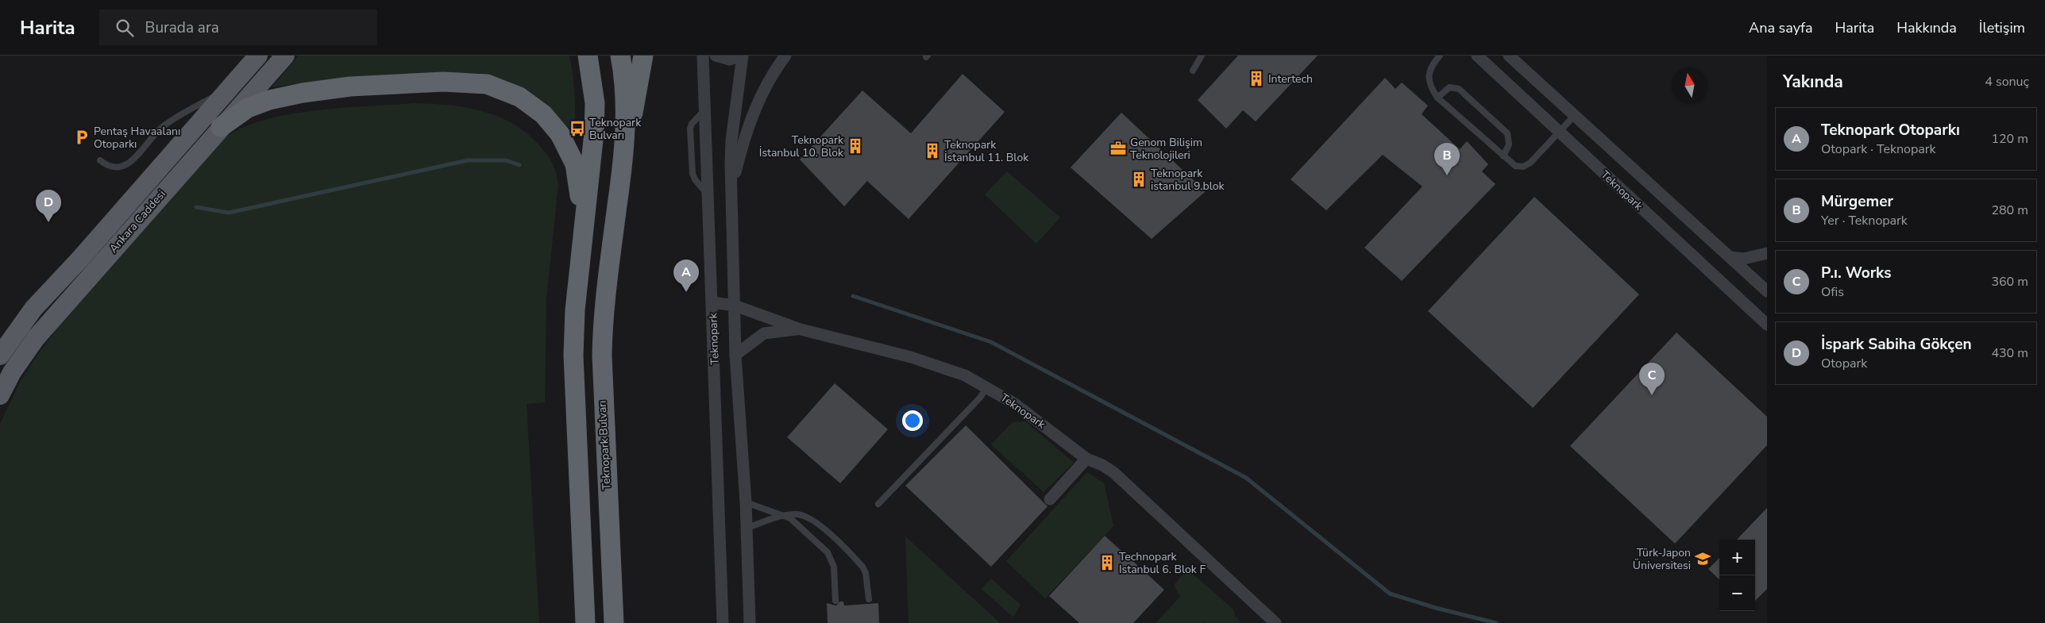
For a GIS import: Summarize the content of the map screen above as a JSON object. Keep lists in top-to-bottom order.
{
  "streets": {
    "highway": ["Teknopark Bulvarı"],
    "main road": ["Ankara Caddesi"],
    "street": ["Teknopark"]
  },
  "places": {
    "building": [
      "Intertech",
      "Teknopark İstanbul 10. Blok",
      "Teknopark İstanbul 11. Blok",
      "Teknopark istanbul 9.blok",
      "Technopark Istanbul 6. Blok F"
    ],
    "bus stop": ["Teknopark Bulvarı"],
    "parking": ["Pentaş Havaalanı Otoparkı"],
    "office": ["Genom Bilişim Teknolojileri"],
    "school or university": ["Türk-Japon Üniversitesi"]
  },
  "north": "top",
  "page": {
    "header": "Harita",
    "search": "Burada ara",
    "nav": [
      "Ana sayfa",
      "Harita",
      "Hakkında",
      "İletişim"
    ],
    "heading": ["Yakında", "4 sonuç"],
    "list": [
      {
        "mark": "A",
        "name": "Teknopark Otoparkı",
        "note": "Otopark · Teknopark",
        "value": "120 m"
      },
      {
        "mark": "B",
        "name": "Mürgemer",
        "note": "Yer · Teknopark",
        "value": "280 m"
      },
      {
        "mark": "C",
        "name": "P.ı. Works",
        "note": "Ofis",
        "value": "360 m"
      },
      {
        "mark": "D",
        "name": "İspark Sabiha Gökçen",
        "note": "Otopark",
        "value": "430 m"
      }
    ],
    "pins": [
      "B",
      "D",
      "A",
      "C"
    ],
    "map_buttons": ["+", "−"]
  }
}
